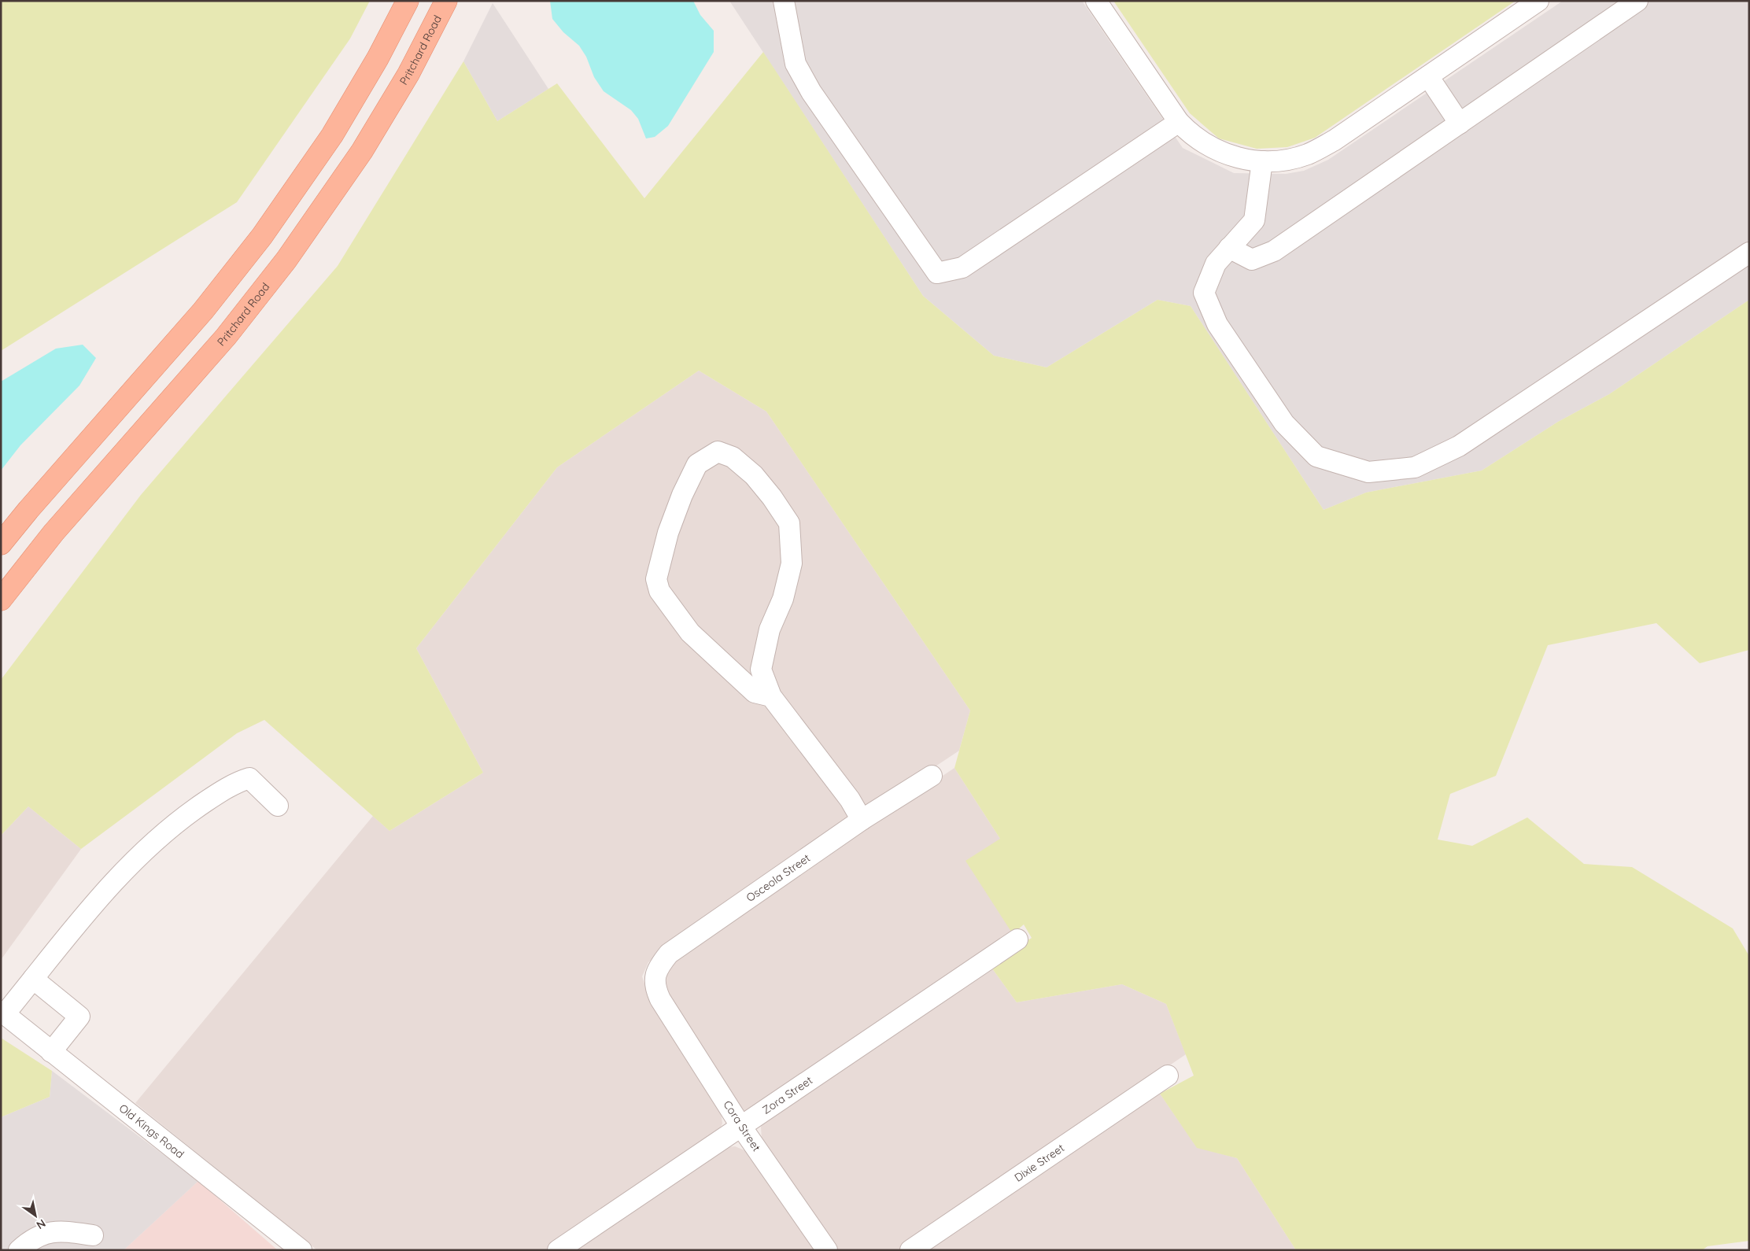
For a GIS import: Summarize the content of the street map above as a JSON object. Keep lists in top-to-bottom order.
{
  "streets": {
    "main road": ["Pritchard Road"],
    "street": [
      "Osceola Street",
      "Zora Street",
      "Cora Street",
      "Old Kings Road",
      "Dixie Street"
    ]
  },
  "crossings": [
    ["Osceola Street", "Cora Street"],
    ["Zora Street", "Cora Street"]
  ],
  "north": "bottom right"
}
